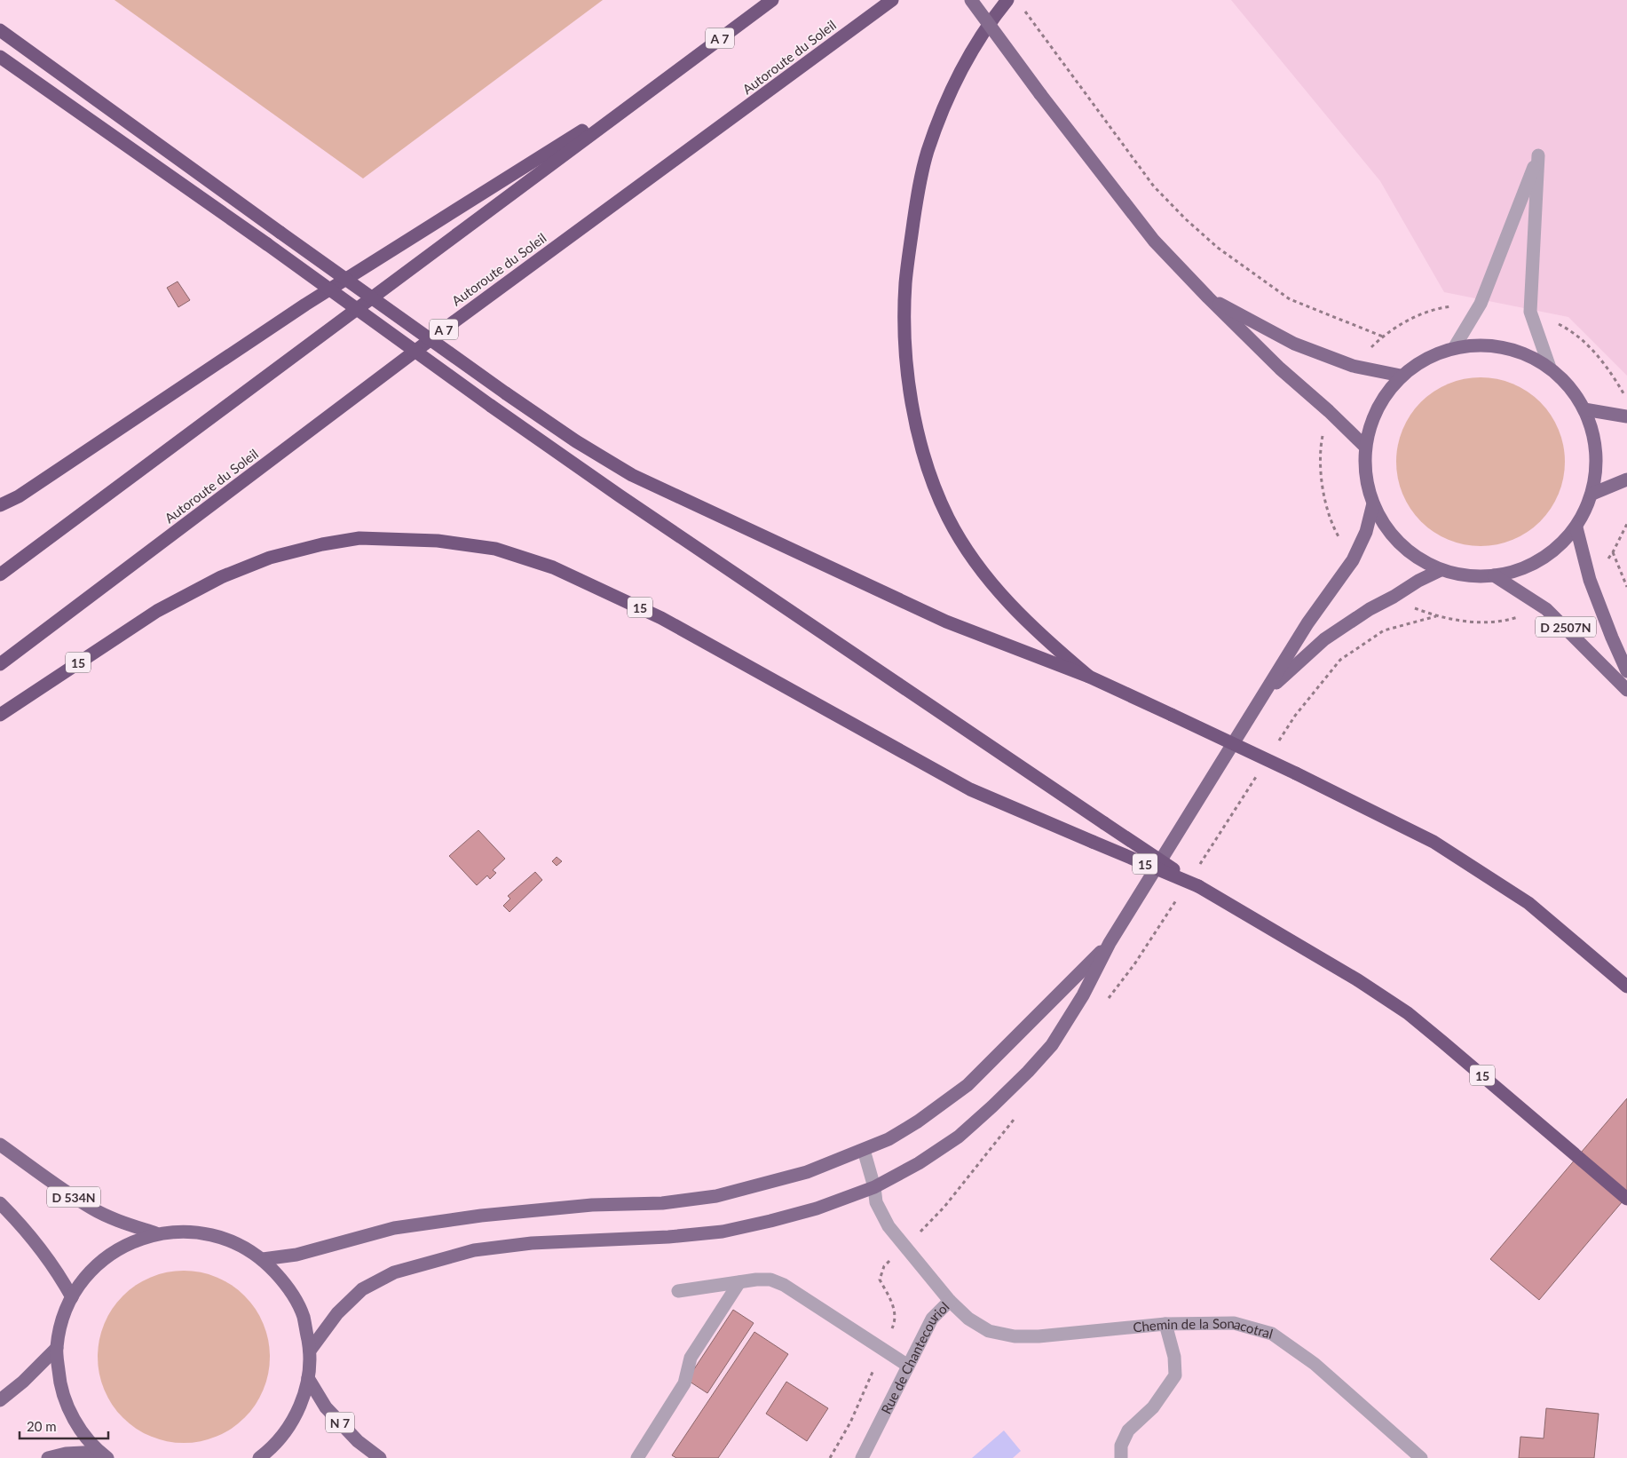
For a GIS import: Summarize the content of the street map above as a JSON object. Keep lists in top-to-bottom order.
{
  "streets": {
    "highway": ["A 7", "Autoroute du Soleil", "15"],
    "main road": ["D 2507N", "D 534N", "N 7"],
    "street": ["Chemin de la Sonacotral", "Rue de Chantecouriol"]
  },
  "crossings": [
    ["Chemin de la Sonacotral", "Rue de Chantecouriol"]
  ],
  "scale_bar": "20 m"
}
